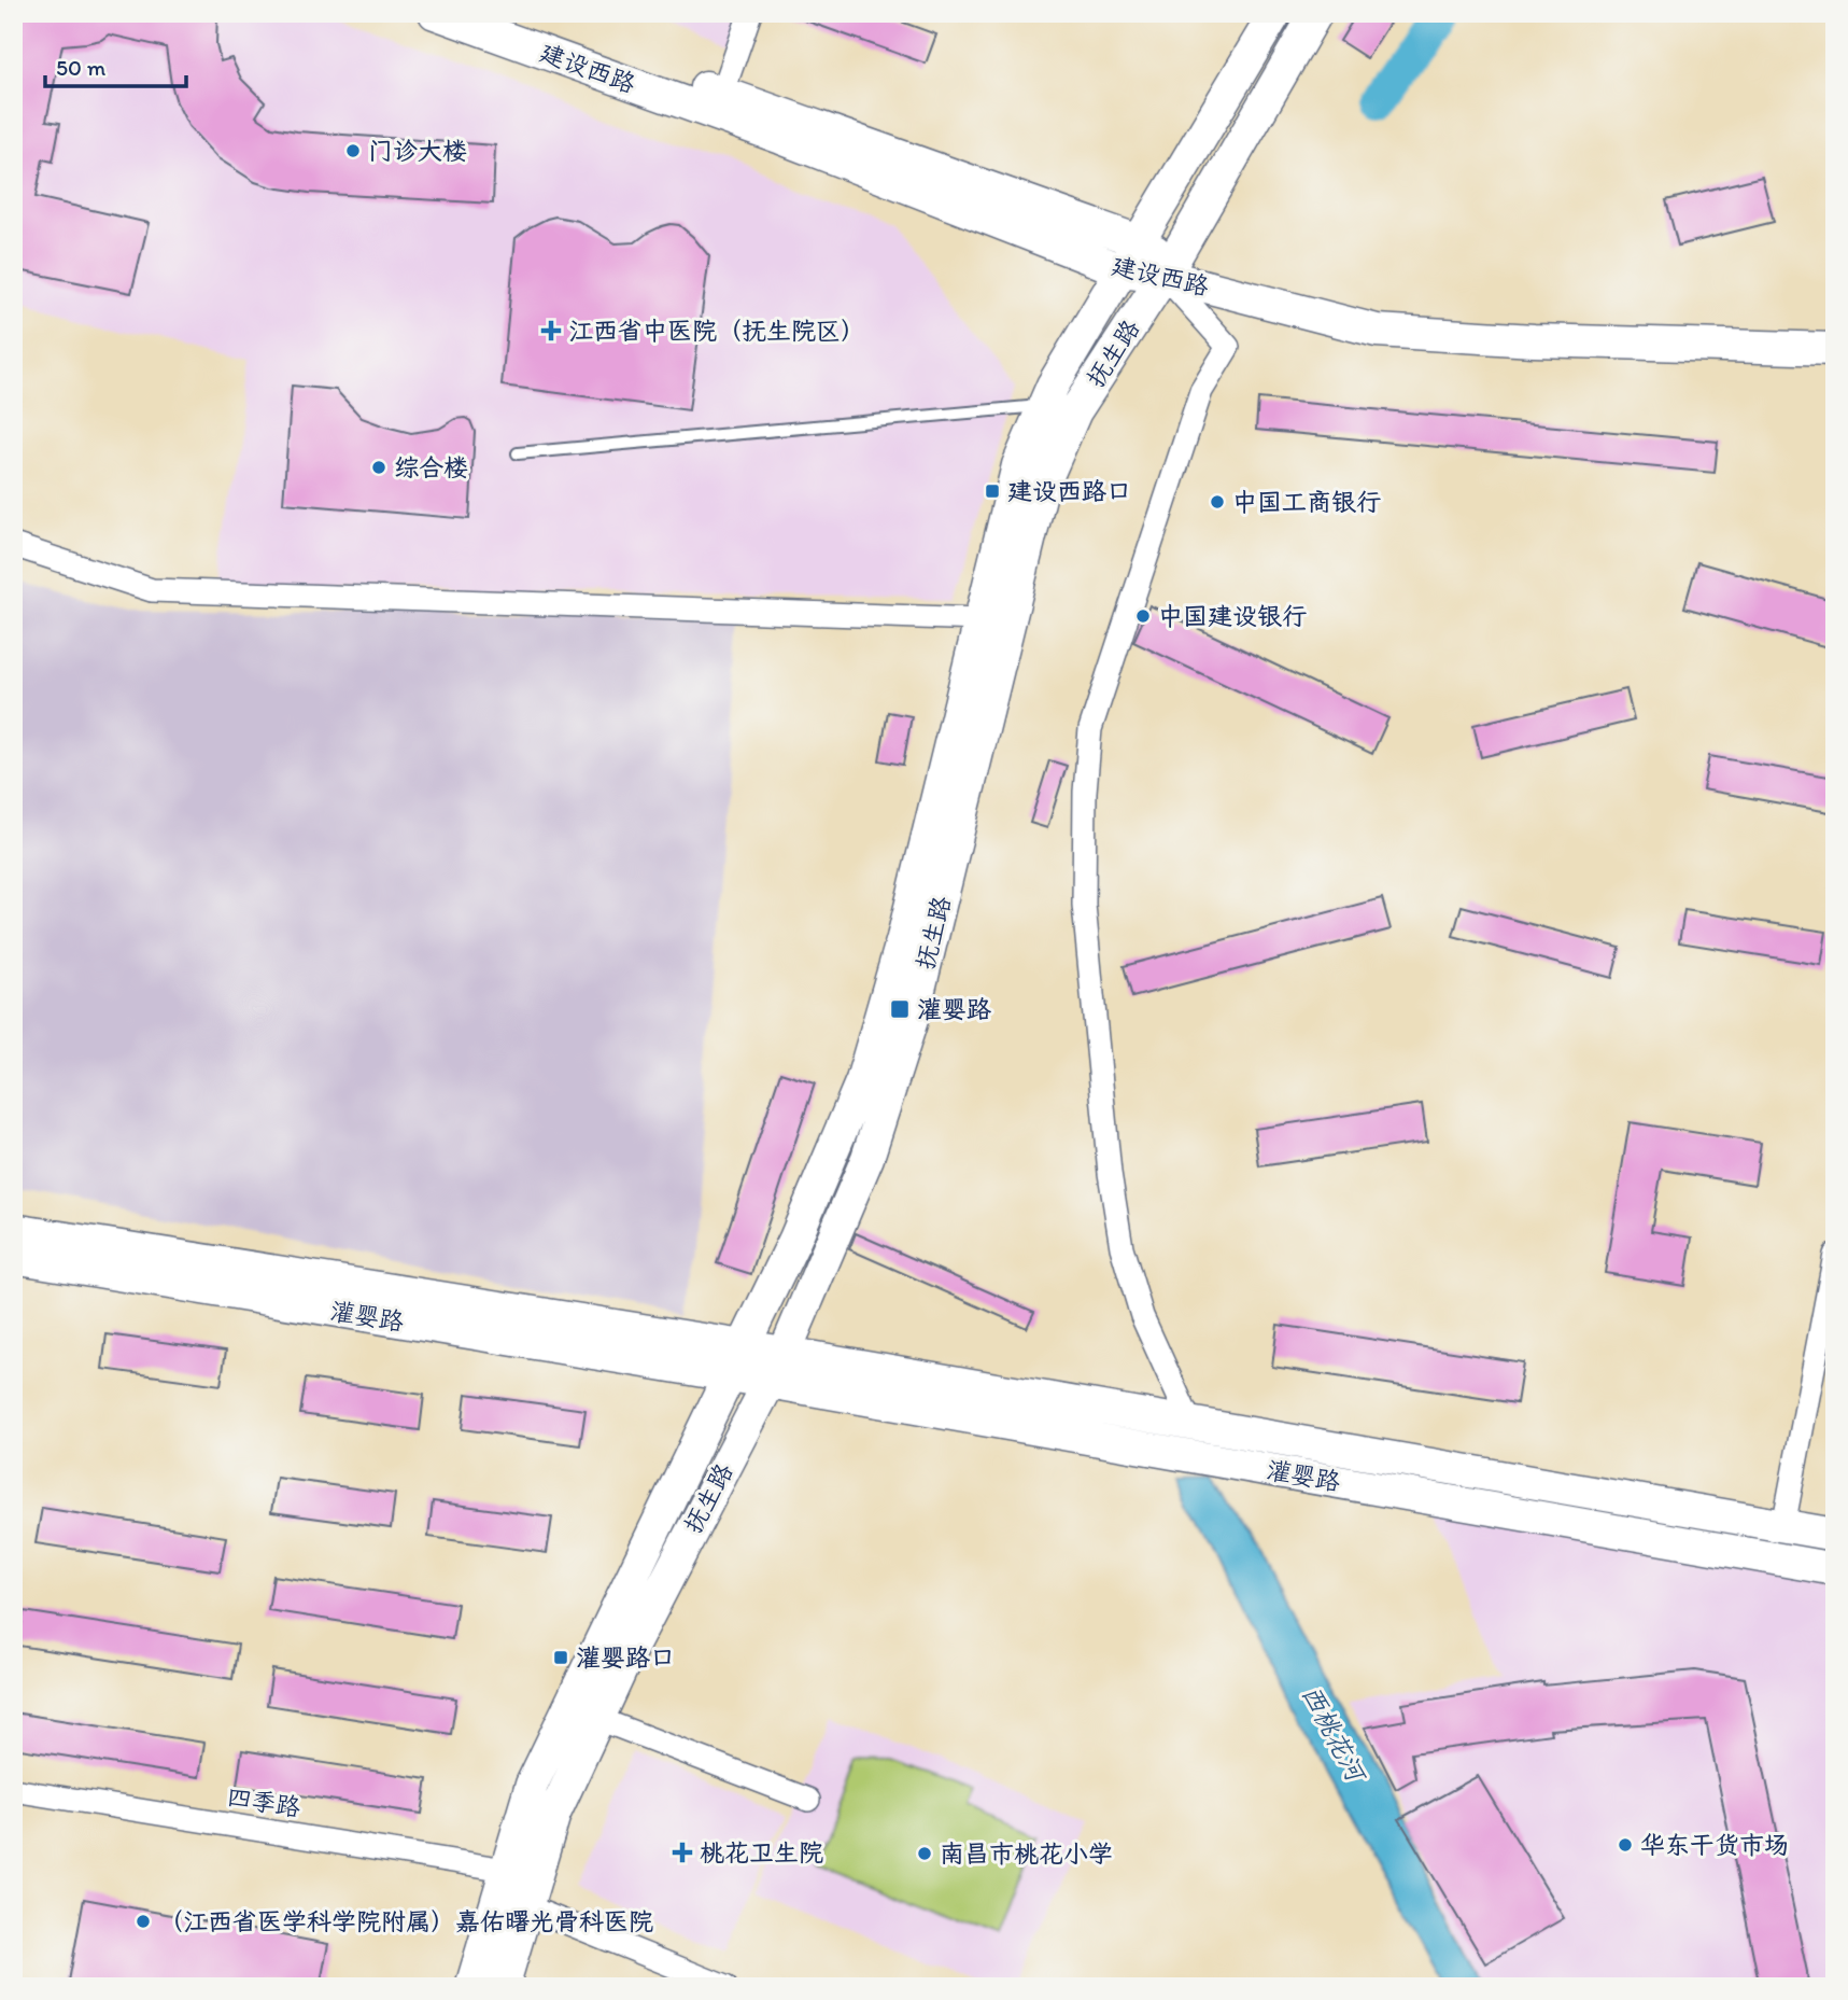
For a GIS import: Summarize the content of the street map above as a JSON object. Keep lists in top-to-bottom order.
{
  "streets": {
    "main road": ["建设西路", "抚生路", "灌婴路"],
    "street": ["四季路"]
  },
  "crossings": [
    ["建设西路", "抚生路"],
    ["抚生路", "灌婴路"],
    ["抚生路", "四季路"]
  ],
  "water": ["西桃花河"],
  "places": {
    "other": [
      "门诊大楼",
      "综合楼",
      "中国工商银行",
      "中国建设银行",
      "华东干货市场",
      "南昌市桃花小学",
      "（江西省医学科学院附属）嘉佑曙光骨科医院"
    ],
    "health": ["江西省中医院（抚生院区）", "桃花卫生院"],
    "transit": ["建设西路口", "灌婴路", "灌婴路口"]
  },
  "scale_bar": "50 m"
}
